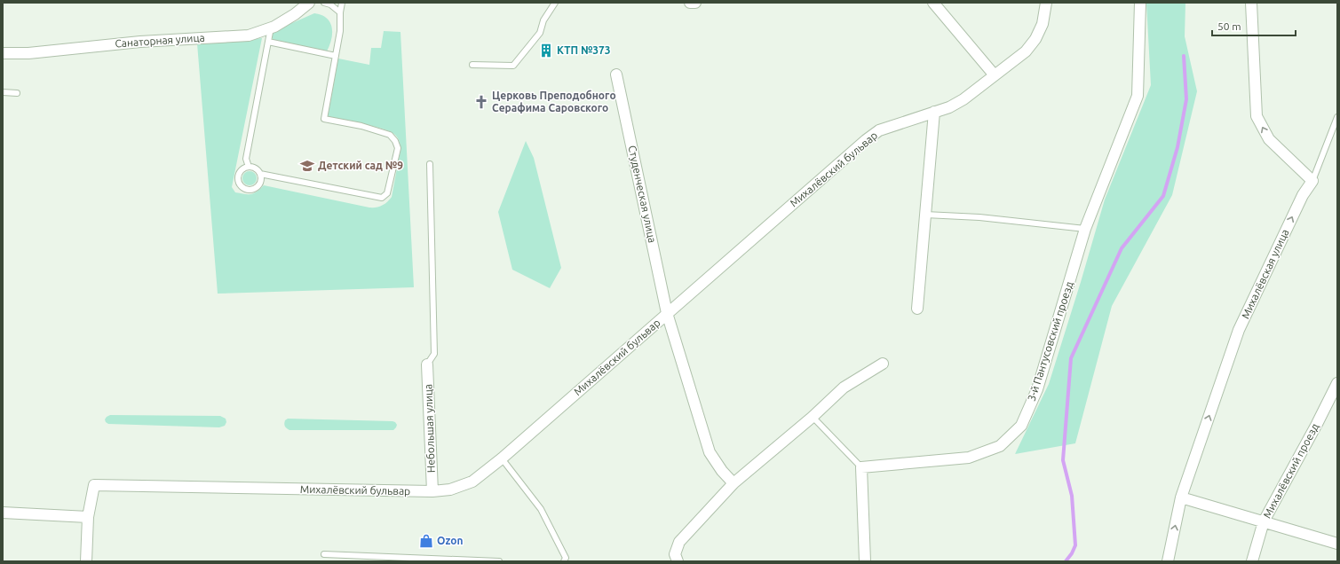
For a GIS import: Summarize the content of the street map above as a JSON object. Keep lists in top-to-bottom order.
{
  "streets": {
    "street": [
      "Санаторная улица",
      "Михалёвский бульвар",
      "Студенческая улица",
      "Михалёвская улица",
      "3-й Пантусовский проезд",
      "Небольшая улица",
      "Михалёвский проезд"
    ]
  },
  "crossings": [
    ["Михалёвский бульвар", "Студенческая улица"],
    ["Михалёвский бульвар", "Небольшая улица"]
  ],
  "one_way": ["Михалёвская улица"],
  "places": {
    "building": ["КТП №373"],
    "church": ["Церковь Преподобного Серафима Саровского"],
    "school or university": ["Детский сад №9"],
    "shop": ["Ozon"]
  },
  "scale_bar": "50 m"
}
